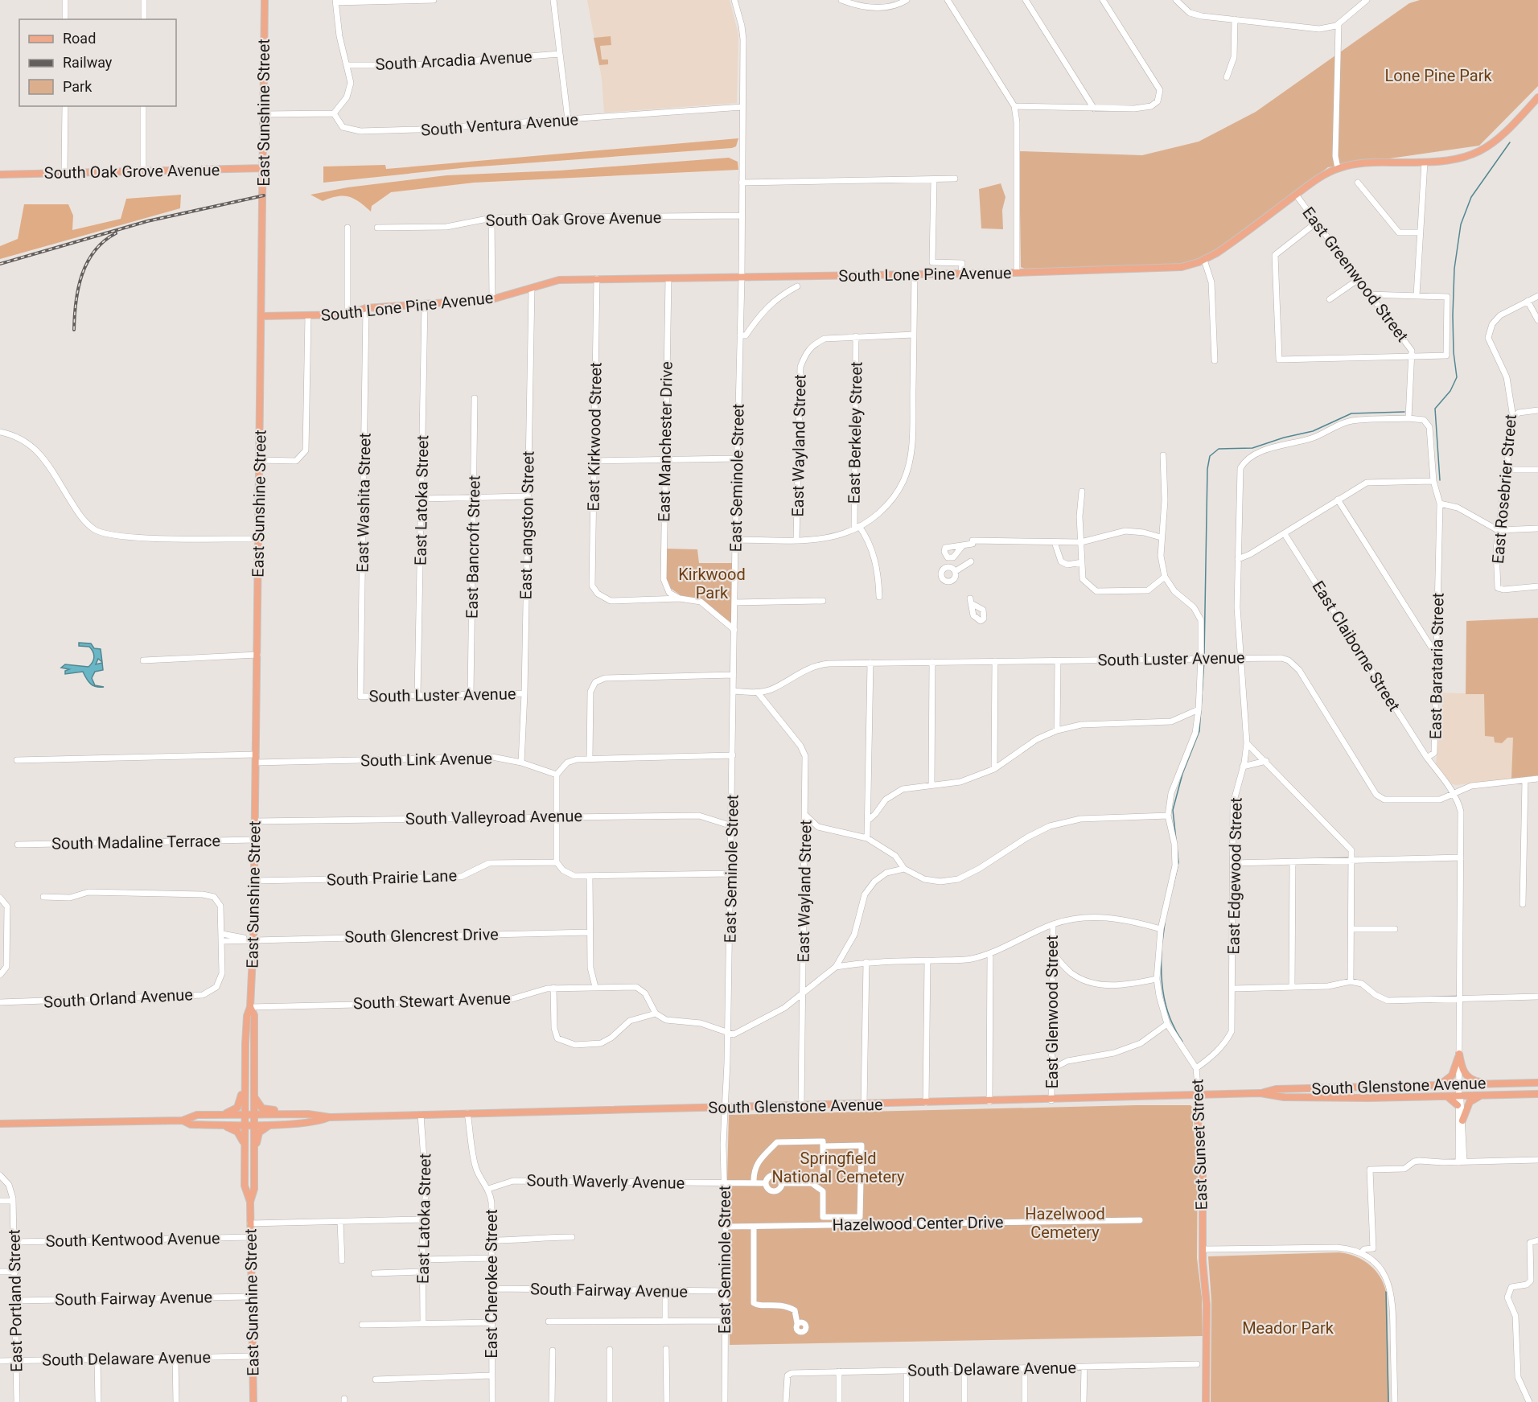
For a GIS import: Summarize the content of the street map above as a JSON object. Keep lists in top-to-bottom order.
{
  "streets": {
    "main road": [
      "East Sunshine Street",
      "South Oak Grove Avenue",
      "South Lone Pine Avenue",
      "South Glenstone Avenue",
      "East Sunset Street"
    ],
    "street": [
      "South Arcadia Avenue",
      "South Ventura Avenue",
      "East Greenwood Street",
      "East Berkeley Street",
      "East Kirkwood Street",
      "East Manchester Drive",
      "East Wayland Street",
      "East Seminole Street",
      "East Rosebrier Street",
      "East Latoka Street",
      "East Washita Street",
      "East Langston Street",
      "East Bancroft Street",
      "East Claiborne Street",
      "South Luster Avenue",
      "East Barataria Street",
      "South Link Avenue",
      "South Valleyroad Avenue",
      "South Madaline Terrace",
      "East Edgewood Street",
      "South Prairie Lane",
      "South Glencrest Drive",
      "South Orland Avenue",
      "South Stewart Avenue",
      "East Glenwood Street",
      "South Waverly Avenue",
      "Hazelwood Center Drive",
      "South Kentwood Avenue",
      "East Cherokee Street",
      "South Fairway Avenue",
      "East Portland Street",
      "South Delaware Avenue"
    ]
  },
  "crossings": [
    ["East Sunshine Street", "South Oak Grove Avenue"],
    ["East Sunshine Street", "South Lone Pine Avenue"],
    ["East Sunshine Street", "South Link Avenue"],
    ["East Sunshine Street", "South Valleyroad Avenue"],
    ["East Sunshine Street", "South Madaline Terrace"],
    ["East Sunshine Street", "South Prairie Lane"],
    ["East Sunshine Street", "South Glencrest Drive"],
    ["East Sunshine Street", "South Stewart Avenue"],
    ["East Sunshine Street", "South Glenstone Avenue"],
    ["East Sunshine Street", "South Kentwood Avenue"],
    ["East Sunshine Street", "South Fairway Avenue"],
    ["East Sunshine Street", "South Delaware Avenue"],
    ["South Ventura Avenue", "East Seminole Street"],
    ["South Oak Grove Avenue", "East Seminole Street"],
    ["South Lone Pine Avenue", "East Greenwood Street"],
    ["South Lone Pine Avenue", "East Kirkwood Street"],
    ["South Lone Pine Avenue", "East Manchester Drive"],
    ["South Lone Pine Avenue", "East Seminole Street"],
    ["South Lone Pine Avenue", "East Latoka Street"],
    ["South Lone Pine Avenue", "East Washita Street"],
    ["South Lone Pine Avenue", "East Langston Street"],
    ["East Berkeley Street", "East Wayland Street"],
    ["East Kirkwood Street", "East Manchester Drive"],
    ["East Wayland Street", "South Luster Avenue"],
    ["East Wayland Street", "South Glenstone Avenue"],
    ["East Seminole Street", "South Luster Avenue"],
    ["East Seminole Street", "South Valleyroad Avenue"],
    ["East Seminole Street", "South Glenstone Avenue"],
    ["East Seminole Street", "South Waverly Avenue"],
    ["East Seminole Street", "Hazelwood Center Drive"],
    ["East Seminole Street", "South Fairway Avenue"],
    ["East Latoka Street", "South Luster Avenue"],
    ["East Latoka Street", "South Glenstone Avenue"],
    ["East Washita Street", "South Luster Avenue"],
    ["East Langston Street", "South Luster Avenue"],
    ["East Langston Street", "South Link Avenue"],
    ["East Bancroft Street", "South Luster Avenue"],
    ["East Claiborne Street", "East Barataria Street"],
    ["South Luster Avenue", "East Barataria Street"],
    ["South Luster Avenue", "East Edgewood Street"],
    ["South Luster Avenue", "East Sunset Street"],
    ["East Barataria Street", "East Edgewood Street"],
    ["East Barataria Street", "South Glenstone Avenue"],
    ["East Edgewood Street", "East Sunset Street"],
    ["East Glenwood Street", "South Glenstone Avenue"],
    ["South Glenstone Avenue", "East Sunset Street"],
    ["South Glenstone Avenue", "East Cherokee Street"],
    ["South Waverly Avenue", "East Cherokee Street"],
    ["South Kentwood Avenue", "East Portland Street"],
    ["East Cherokee Street", "South Fairway Avenue"],
    ["South Fairway Avenue", "East Portland Street"],
    ["East Portland Street", "South Delaware Avenue"]
  ],
  "parks": [
    "Lone Pine Park",
    "Kirkwood Park",
    "Springfield National Cemetery",
    "Hazelwood Cemetery",
    "Meador Park"
  ],
  "legend": ["Road", "Railway", "Park"]
}
